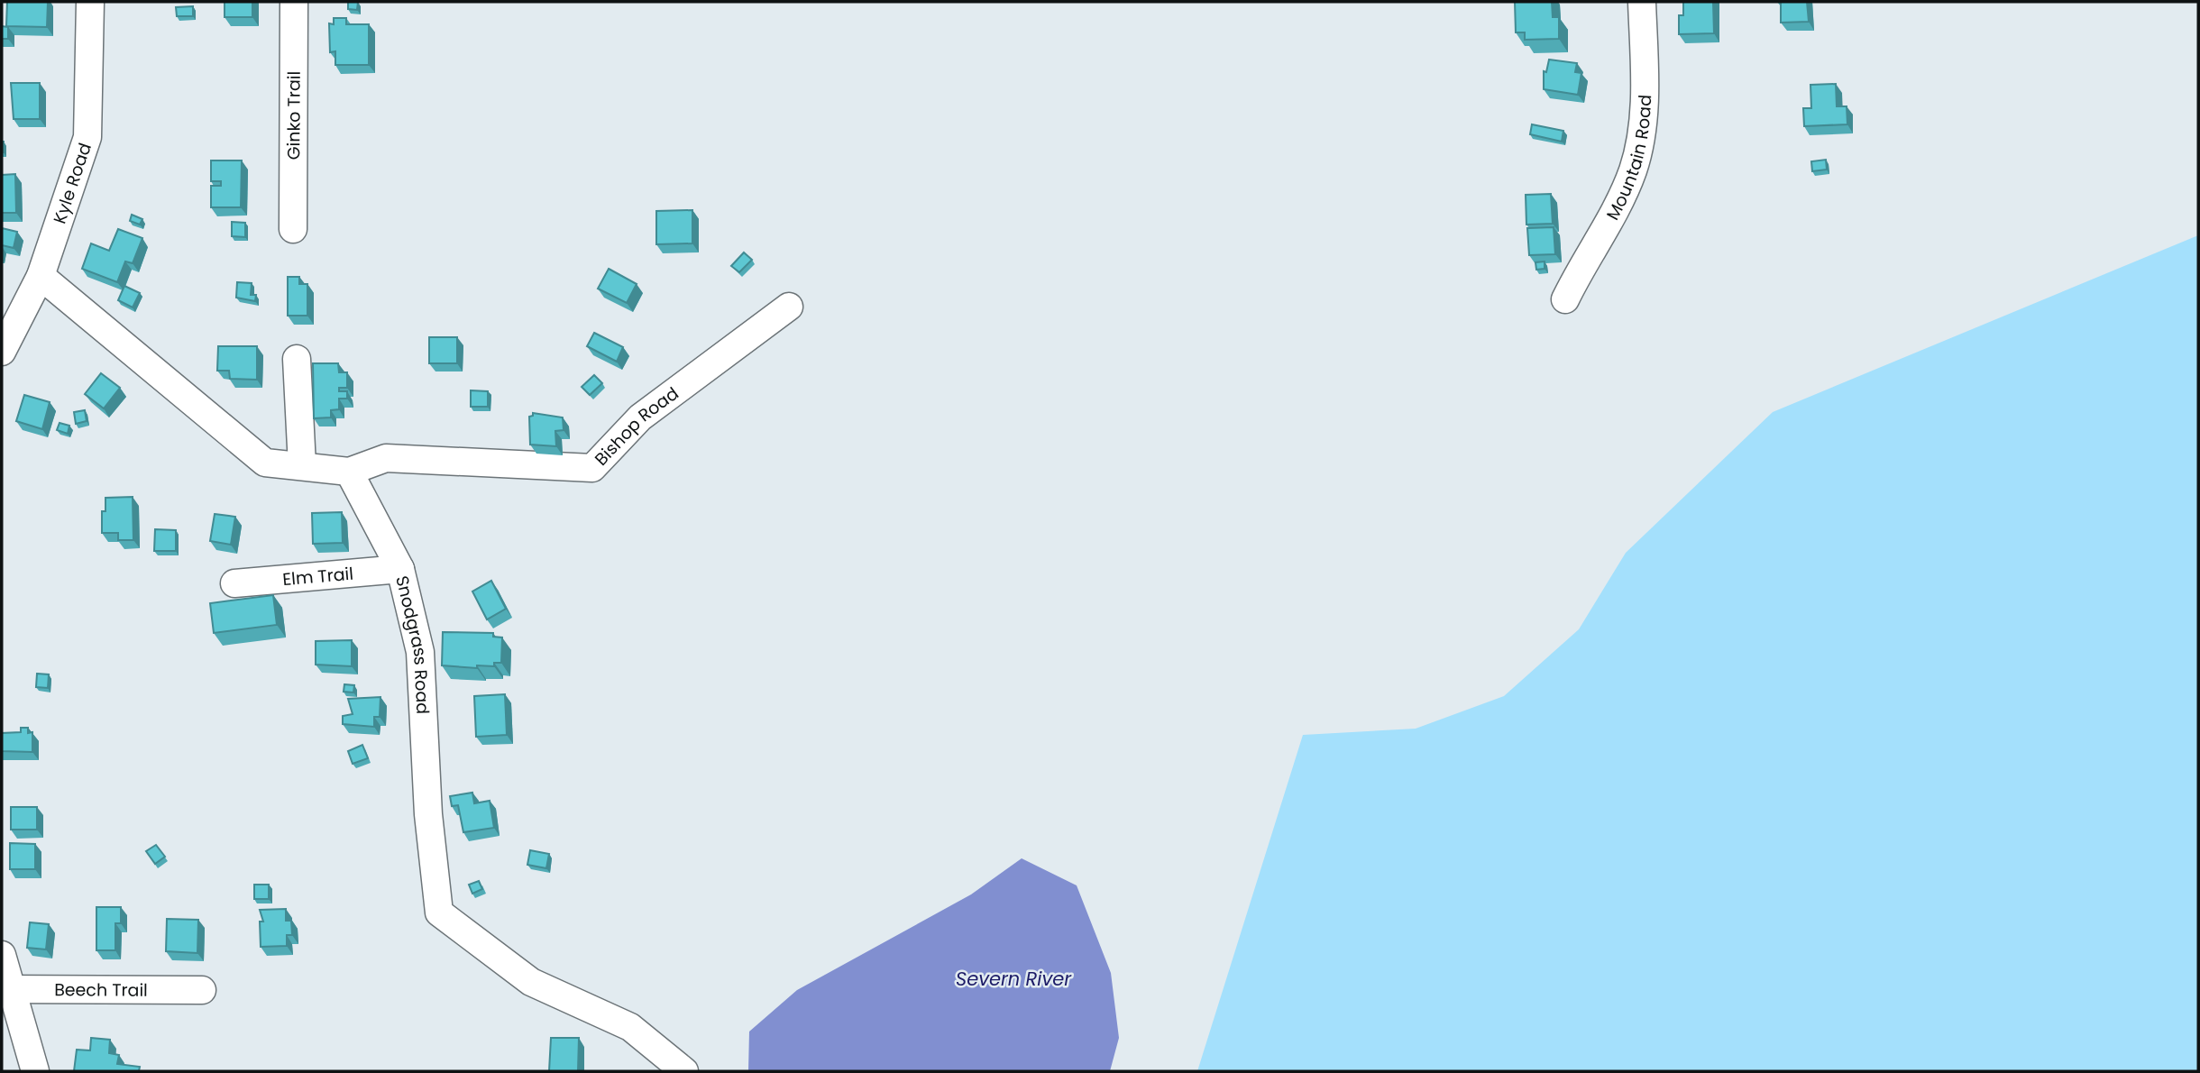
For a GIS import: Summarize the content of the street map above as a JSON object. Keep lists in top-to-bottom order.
{
  "streets": {
    "street": [
      "Ginko Trail",
      "Mountain Road",
      "Kyle Road",
      "Bishop Road",
      "Elm Trail",
      "Snodgrass Road",
      "Beech Trail"
    ]
  },
  "crossings": [
    ["Bishop Road", "Snodgrass Road"],
    ["Elm Trail", "Snodgrass Road"]
  ],
  "water": ["Severn River"]
}
